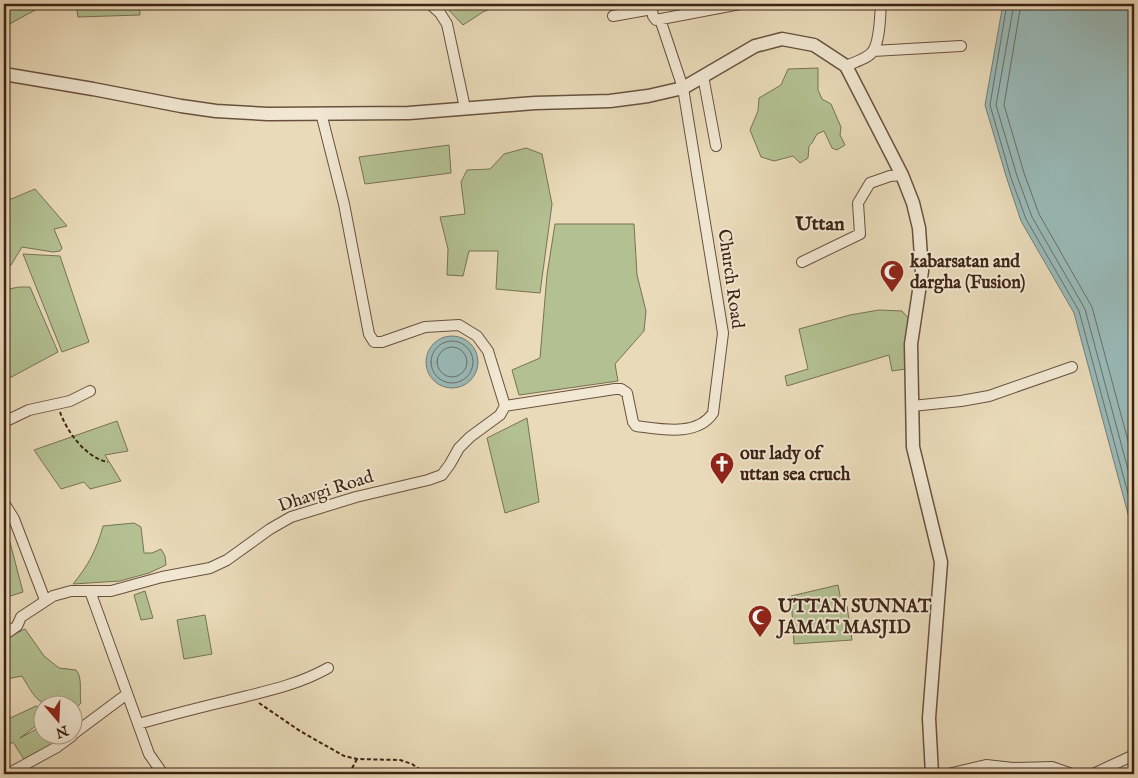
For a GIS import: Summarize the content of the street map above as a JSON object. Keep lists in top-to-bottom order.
{
  "streets": {
    "street": ["Church Road", "Dhavgi Road"]
  },
  "crossings": [
    ["Church Road", "Dhavgi Road"]
  ],
  "districts": ["Uttan"],
  "places": {
    "mosque": ["kabarsatan and dargha (Fusion)", "UTTAN SUNNAT JAMAT MASJID"],
    "church": ["our lady of uttan sea cruch"]
  },
  "north": "bottom"
}
